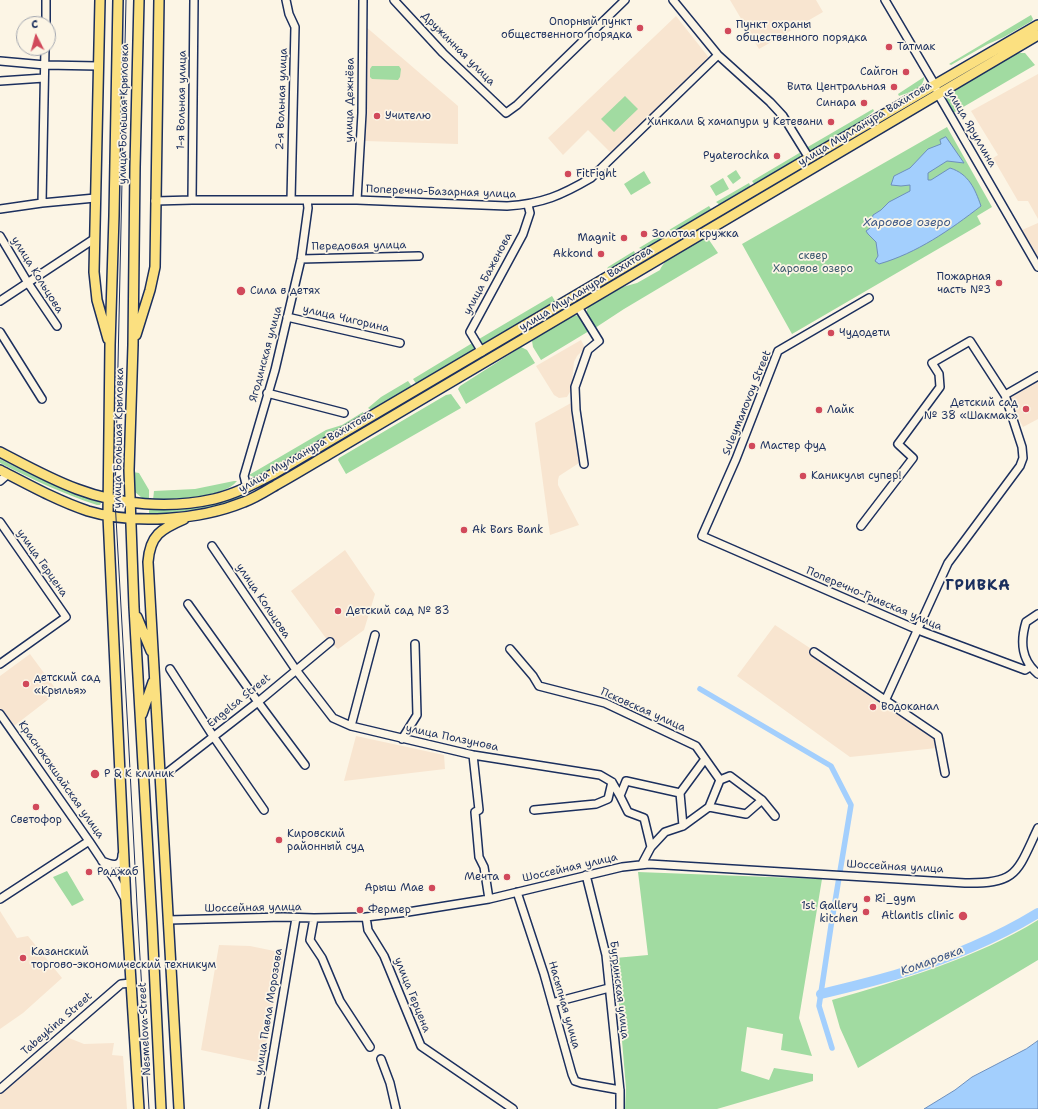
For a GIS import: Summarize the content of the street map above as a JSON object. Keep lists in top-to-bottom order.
{
  "streets": {
    "main road": [
      "улица Большая Крыловка",
      "улица Мулланура Вахитова",
      "Краснококшайская улица",
      "Nesmelova Street"
    ],
    "street": [
      "Дружинная улица",
      "2-я Вольная улица",
      "1-я Вольная улица",
      "улица Дежнёва",
      "улица Яруллина",
      "Поперечно-Базарная улица",
      "Передовая улица",
      "улица Баженова",
      "улица Кольцова",
      "улица Чигорина",
      "Ягодинская улица",
      "Suleymanovoy Street",
      "улица Герцена",
      "Поперечно-Гривская улица",
      "Engelsa Street",
      "Псковская улица",
      "улица Ползунова",
      "Шоссейная улица",
      "Бугринская улица",
      "Насыпная улица",
      "улица Павла Морозова",
      "Tabeykina Street"
    ]
  },
  "crossings": [
    ["2-я Вольная улица", "Поперечно-Базарная улица"],
    ["1-я Вольная улица", "Поперечно-Базарная улица"],
    ["улица Дежнёва", "Поперечно-Базарная улица"],
    ["улица Большая Крыловка", "улица Мулланура Вахитова"],
    ["улица Большая Крыловка", "Краснококшайская улица"],
    ["улица Большая Крыловка", "Nesmelova Street"],
    ["улица Мулланура Вахитова", "улица Яруллина"],
    ["улица Мулланура Вахитова", "улица Баженова"],
    ["улица Мулланура Вахитова", "Ягодинская улица"],
    ["Поперечно-Базарная улица", "улица Баженова"],
    ["Поперечно-Базарная улица", "Ягодинская улица"],
    ["Передовая улица", "Ягодинская улица"],
    ["улица Кольцова", "Engelsa Street"],
    ["улица Кольцова", "улица Ползунова"],
    ["улица Чигорина", "Ягодинская улица"],
    ["Suleymanovoy Street", "Поперечно-Гривская улица"],
    ["улица Герцена", "Шоссейная улица"],
    ["Engelsa Street", "улица Ползунова"],
    ["Краснококшайская улица", "Tabeykina Street"],
    ["Шоссейная улица", "Бугринская улица"],
    ["Шоссейная улица", "Насыпная улица"],
    ["Шоссейная улица", "улица Павла Морозова"],
    ["Бугринская улица", "Насыпная улица"]
  ],
  "districts": ["ГРИВКА"],
  "water": ["Харовое озеро", "Комаровка"],
  "parks": ["сквер Харовое озеро"],
  "places": [
    "Опорный пункт общественного порядка",
    "Пункт охраны общественного порядка",
    "Татмак",
    "Сайгон",
    "Вита Центральная",
    "Синара",
    "Учителю",
    "Хинкали & хачапури у Кетевани",
    "Pyaterochka",
    "FitFight",
    "Золотая кружка",
    "Magnit",
    "Akkond",
    "Пожарная часть №3",
    "Сила в детях",
    "Чудодети",
    "Детский сад № 38 «Шакмак»",
    "Лайк",
    "Мастер фуд",
    "Каникулы супер!",
    "Ak Bars Bank",
    "Детский сад № 83",
    "детский сад «Крылья»",
    "Водоканал",
    "Р & К клиник",
    "Светофор",
    "Кировский районный суд",
    "Раджаб",
    "Мечта",
    "Арыш Мае",
    "Ri_gym",
    "Фермер",
    "1st Gallery kitchen",
    "Atlantis clinic",
    "Казанский торгово-экономический техникум"
  ],
  "north": "top"
}
